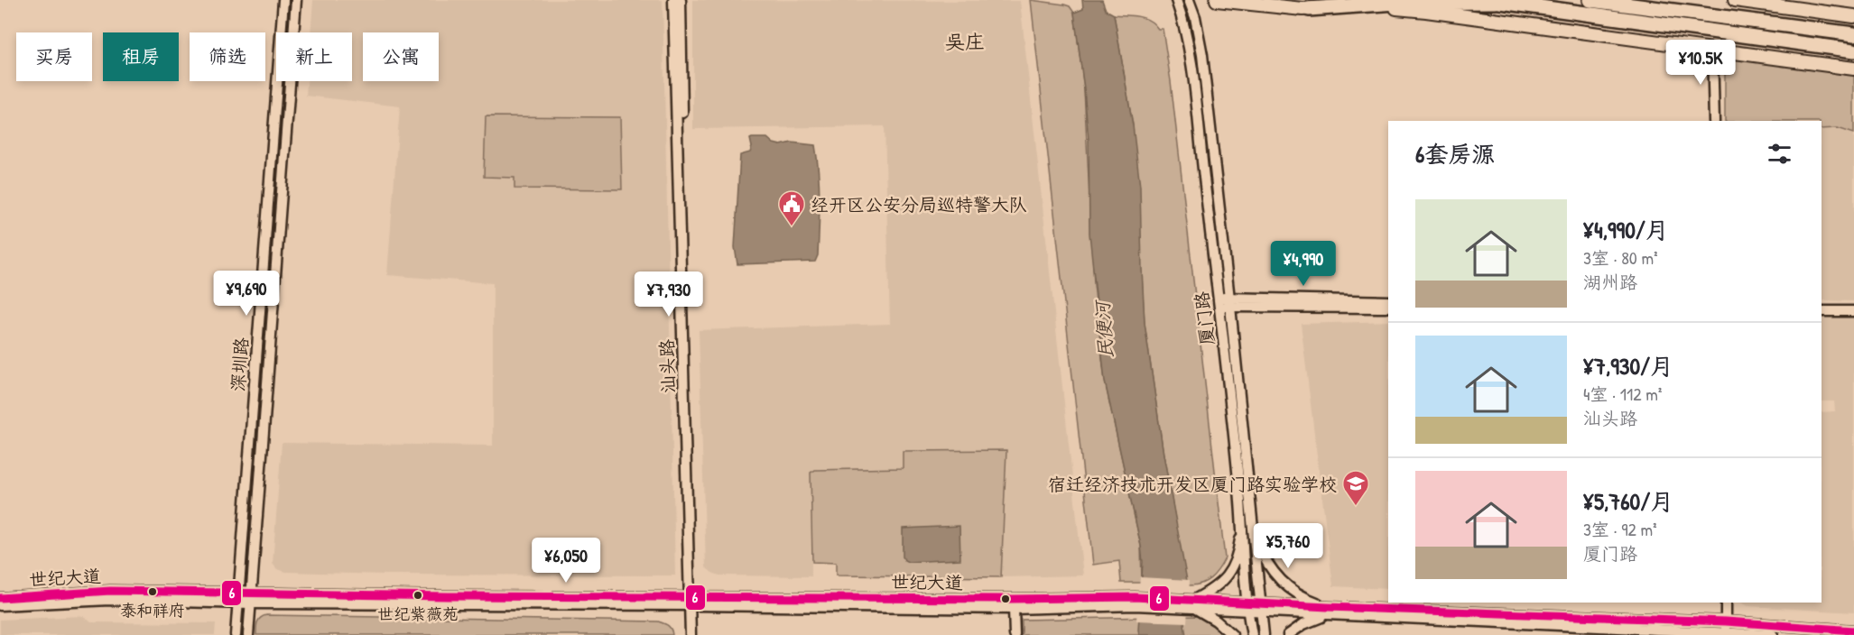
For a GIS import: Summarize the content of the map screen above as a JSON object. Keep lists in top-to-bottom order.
{
  "streets": {
    "street": [
      "厦门路",
      "深圳路",
      "汕头路",
      "世纪大道"
    ]
  },
  "crossings": [
    ["厦门路", "世纪大道"],
    ["深圳路", "世纪大道"],
    ["汕头路", "世纪大道"]
  ],
  "districts": ["吴庄"],
  "water": ["民便河"],
  "places": {
    "public building": ["经开区公安分局巡特警大队"],
    "school or university": ["宿迁经济技术开发区厦门路实验学校"],
    "other": ["泰和祥府", "世纪紫薇苑"]
  },
  "lines": ["transit line 6"],
  "page": {
    "chip": [
      "买房",
      "租房",
      "筛选",
      "新上",
      "公寓"
    ],
    "price": [
      "¥10.5K",
      "¥4,990",
      "¥9,690",
      "¥7,930",
      "¥5,760",
      "¥6,050"
    ],
    "heading": "6套房源",
    "list": [
      {
        "name": "¥4,990/月",
        "note": "3室 · 80 m² · 湖州路"
      },
      {
        "name": "¥7,930/月",
        "note": "4室 · 112 m² · 汕头路"
      },
      {
        "name": "¥5,760/月",
        "note": "3室 · 92 m² · 厦门路"
      }
    ]
  }
}
